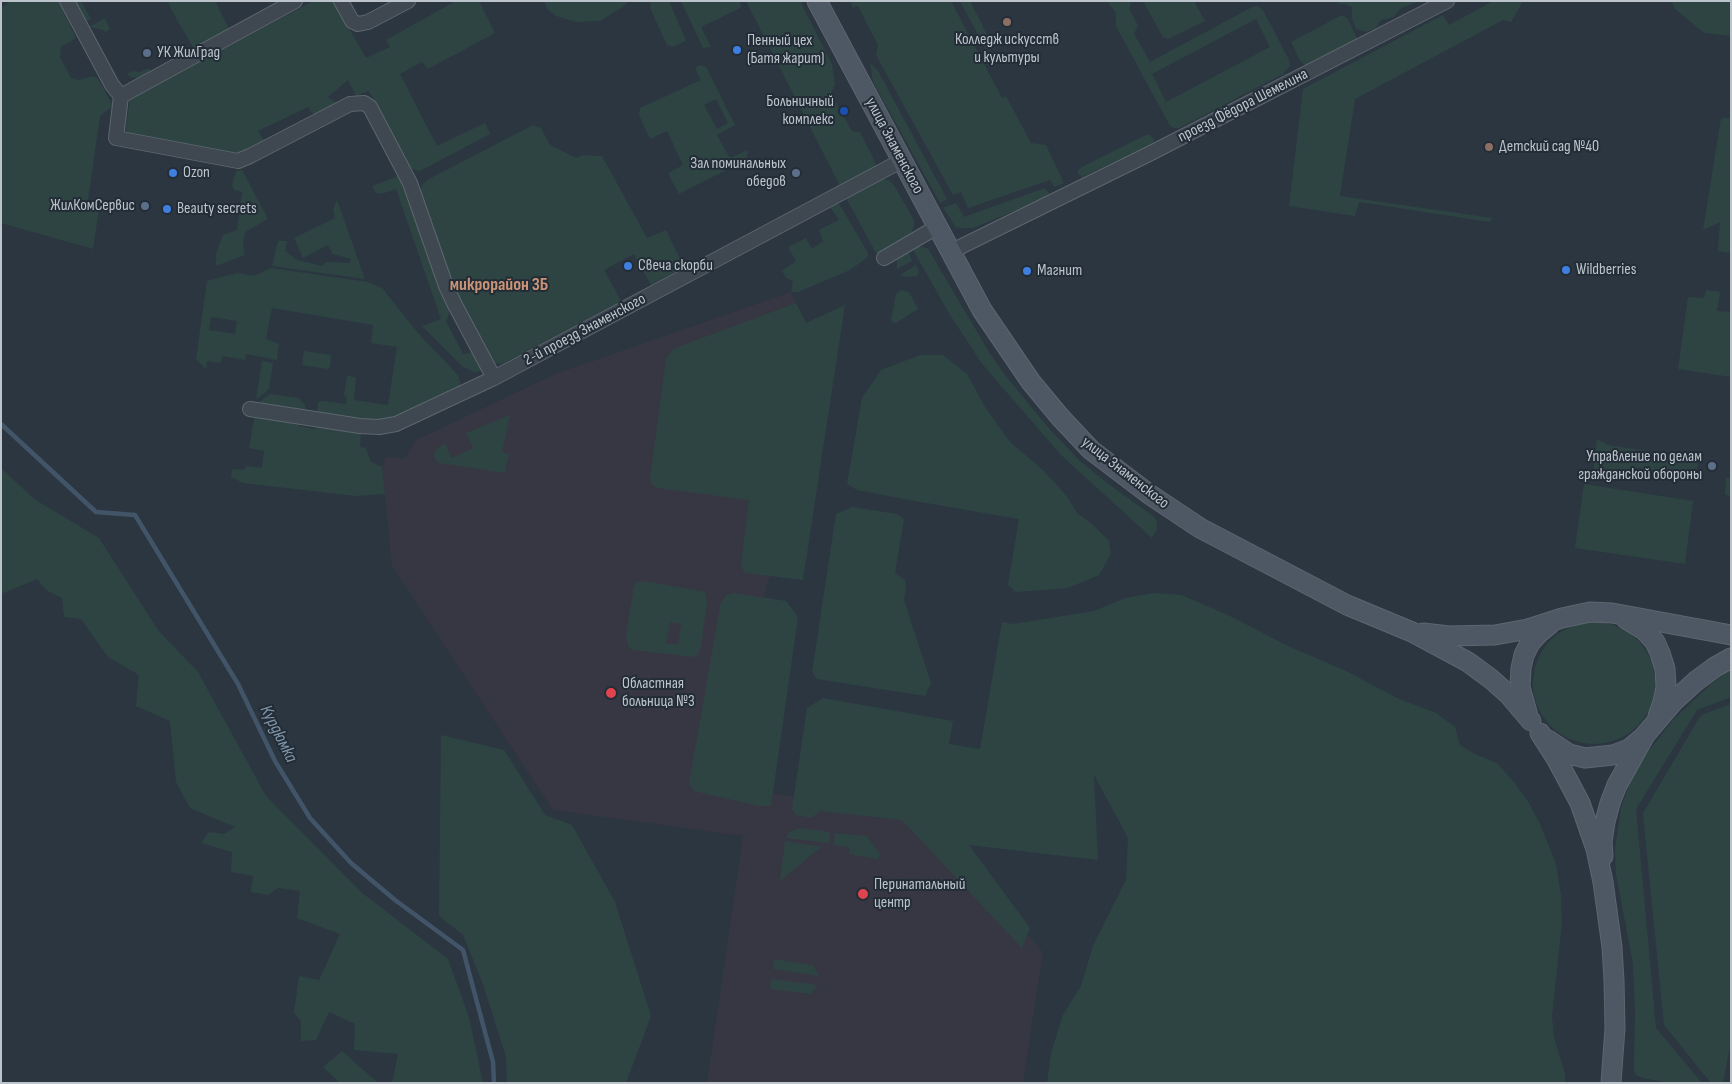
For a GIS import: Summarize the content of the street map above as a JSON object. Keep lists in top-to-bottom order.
{
  "streets": {
    "main road": ["улица Знаменского"],
    "street": ["проезд Фёдора Шемелина", "2-й проезд Знаменского"]
  },
  "crossings": [
    ["проезд Фёдора Шемелина", "улица Знаменского"],
    ["улица Знаменского", "2-й проезд Знаменского"]
  ],
  "districts": ["микрорайон 3Б"],
  "water": ["Курдюмка"],
  "places": [
    "Колледж искусств и культуры",
    "Пенный цех (Батя жарит)",
    "УК ЖилГрад",
    "Больничный комплекс",
    "Детский сад №40",
    "Ozon",
    "Зал поминальных обедов",
    "ЖилКомСервис",
    "Beauty secrets",
    "Свеча скорби",
    "Wildberries",
    "Магнит",
    "Управление по делам гражданской обороны",
    "Областная больница №3",
    "Перинатальный центр"
  ]
}
